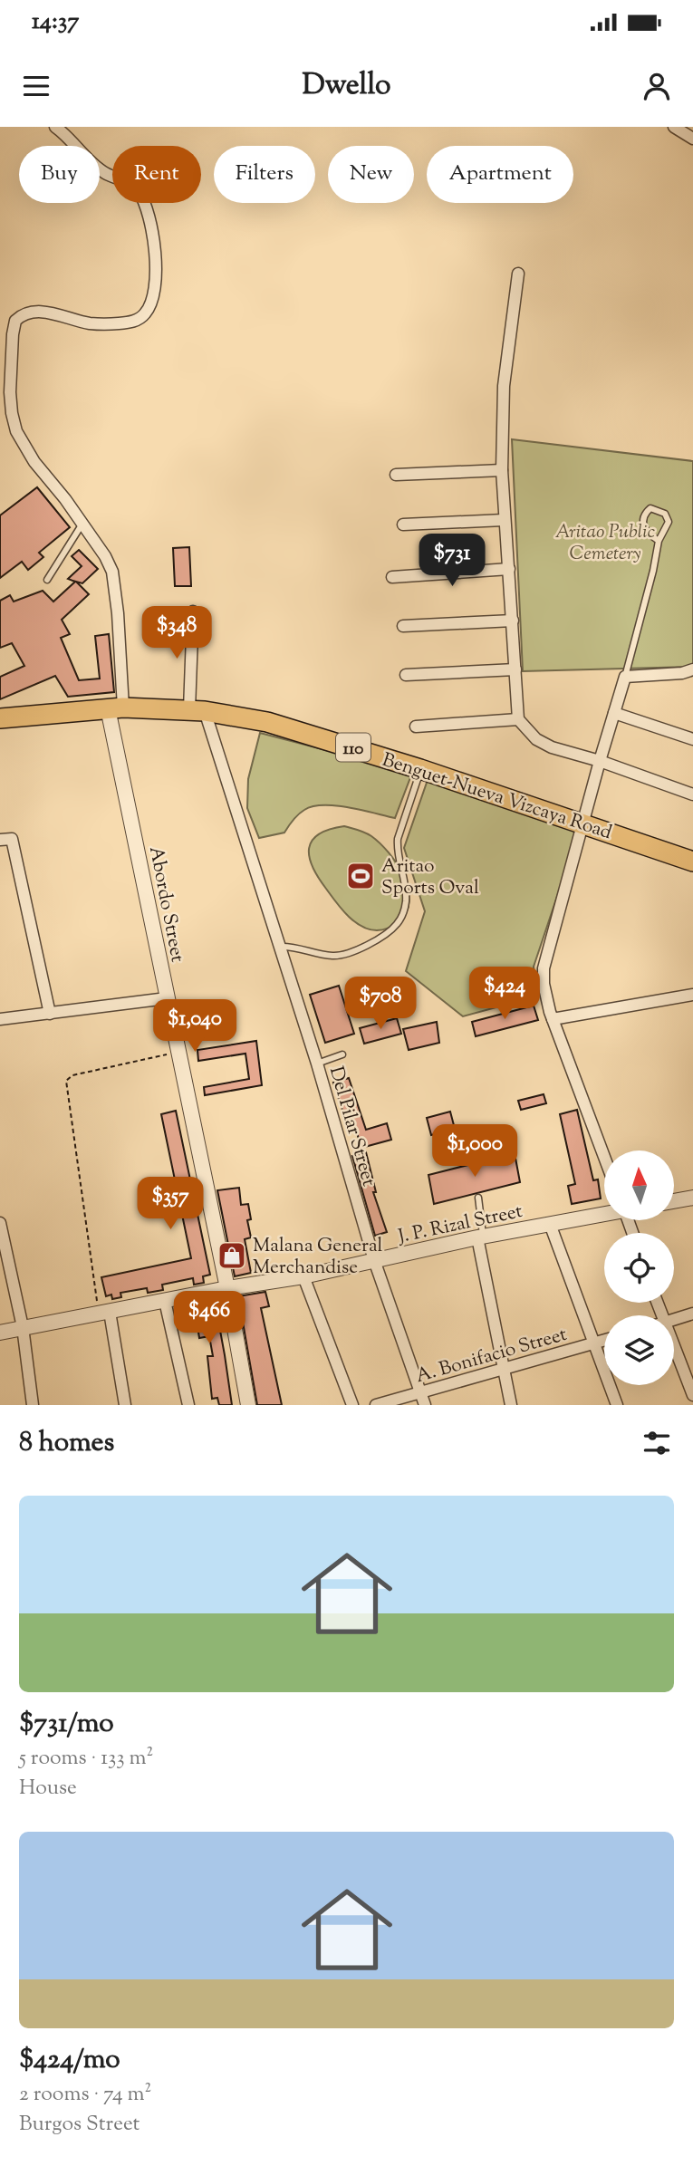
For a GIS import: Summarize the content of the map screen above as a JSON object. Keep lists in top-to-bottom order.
{
  "streets": {
    "main road": ["110", "Benguet-Nueva Vizcaya Road"],
    "street": [
      "Abordo Street",
      "Del Pilar Street",
      "J. P. Rizal Street",
      "A. Bonifacio Street"
    ]
  },
  "crossings": [
    ["Benguet-Nueva Vizcaya Road", "Abordo Street"],
    ["Benguet-Nueva Vizcaya Road", "Del Pilar Street"],
    ["Abordo Street", "J. P. Rizal Street"],
    ["Del Pilar Street", "J. P. Rizal Street"],
    ["Del Pilar Street", "A. Bonifacio Street"]
  ],
  "parks": ["Aritao Public Cemetery"],
  "places": {
    "sports": ["Aritao Sports Oval"],
    "shop": ["Malana General Merchandise"]
  },
  "north": "top",
  "page": {
    "status": "14:37",
    "header": "Dwello",
    "chip": [
      "Buy",
      "Rent",
      "Filters",
      "New",
      "Apartment"
    ],
    "price": [
      "$731",
      "$348",
      "$424",
      "$708",
      "$1,040",
      "$1,000",
      "$357",
      "$466"
    ],
    "heading": "8 homes",
    "list": [
      {
        "name": "$731/mo",
        "note": "5 rooms · 133 m² · House"
      },
      {
        "name": "$424/mo",
        "note": "2 rooms · 74 m² · Burgos Street"
      }
    ]
  }
}
